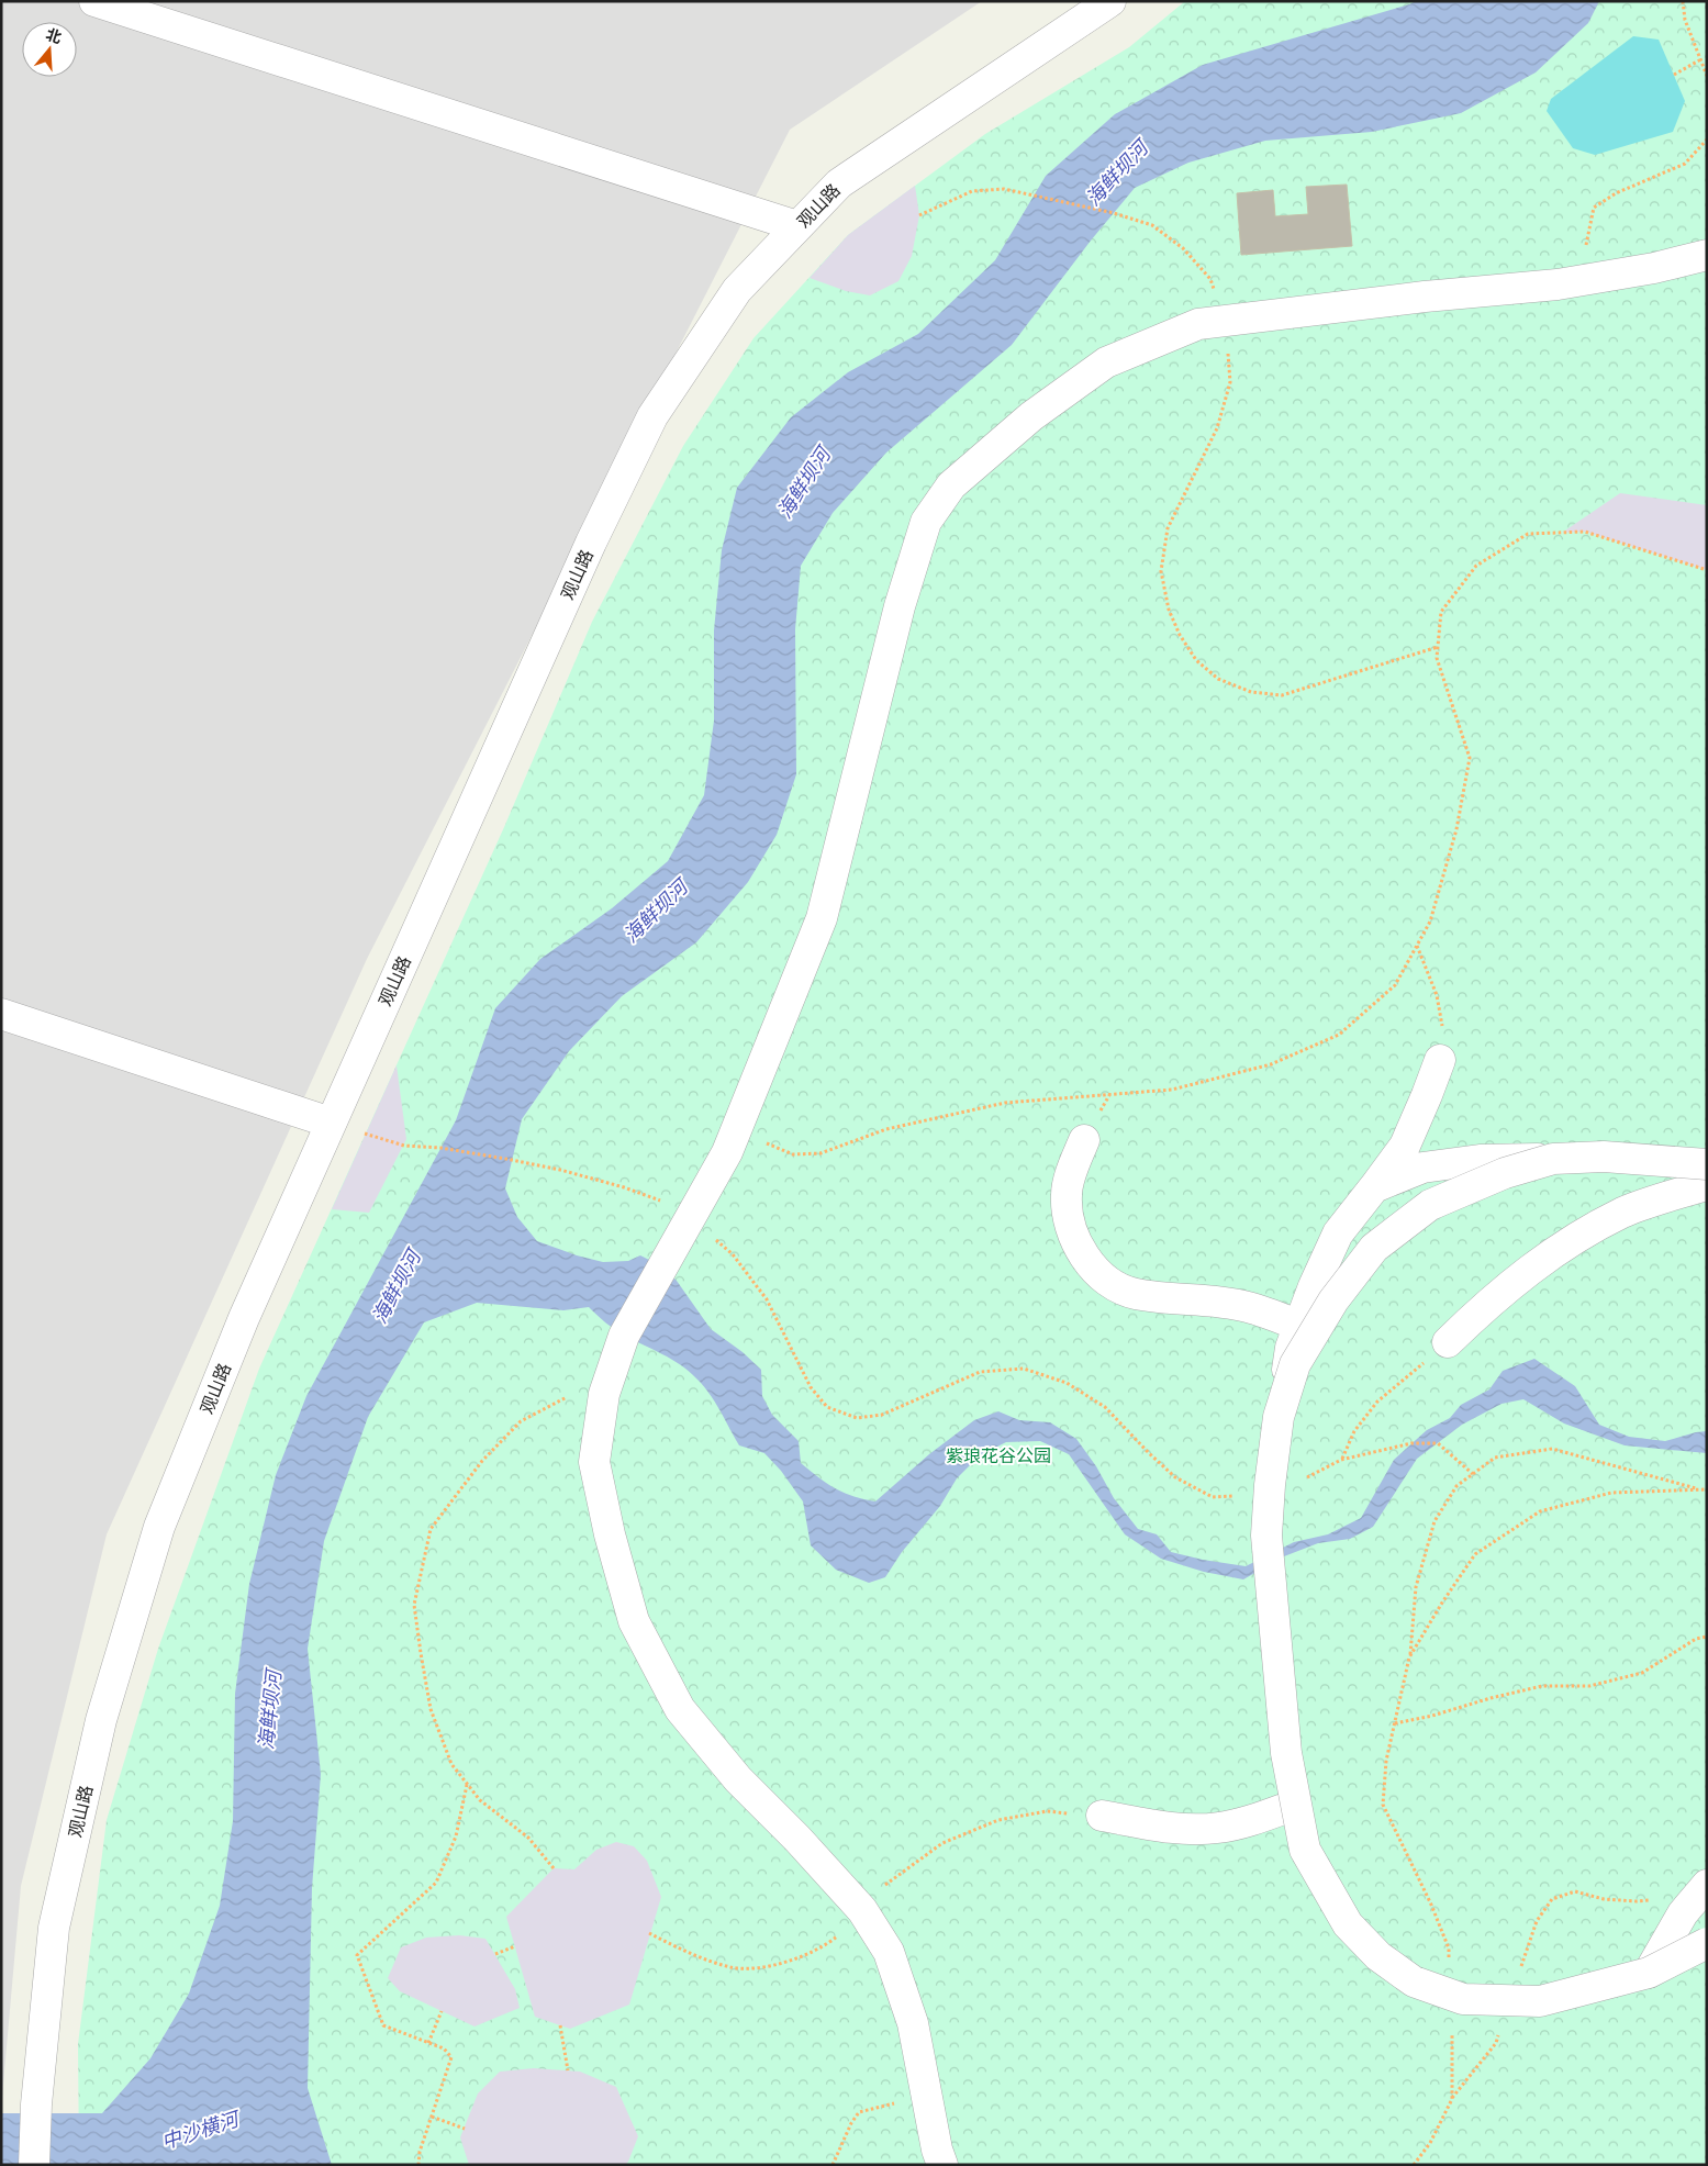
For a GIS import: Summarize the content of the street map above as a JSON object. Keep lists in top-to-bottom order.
{
  "streets": {
    "street": ["观山路"]
  },
  "water": ["海鲜坝河", "中沙横河"],
  "parks": ["紫琅花谷公园"],
  "north": "top"
}
